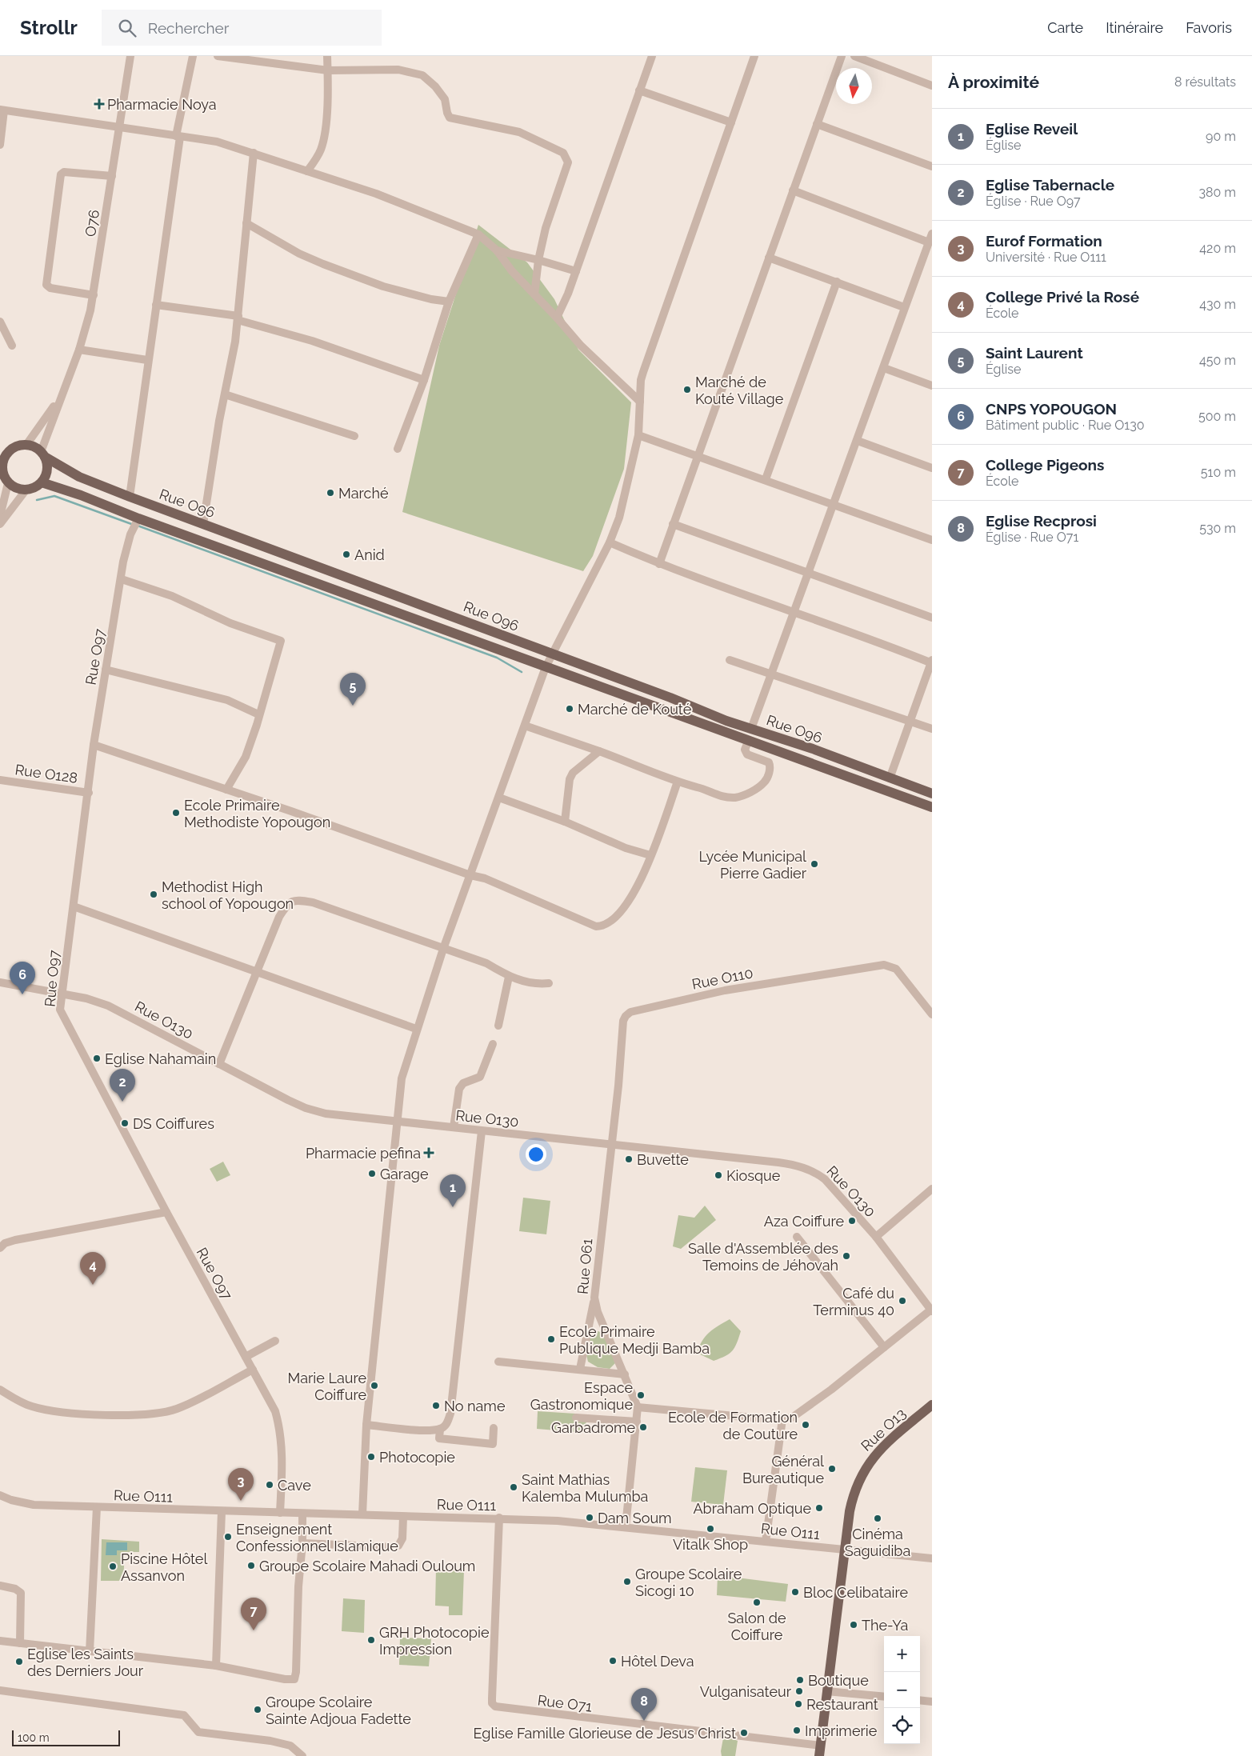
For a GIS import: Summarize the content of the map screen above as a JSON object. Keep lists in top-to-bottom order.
{
  "streets": {
    "main road": ["Rue O96", "Rue O13"],
    "street": [
      "O76",
      "Rue O97",
      "Rue O128",
      "Rue O110",
      "Rue O130",
      "Rue O61",
      "Rue O111",
      "Rue O71"
    ]
  },
  "crossings": [
    ["Rue O96", "Rue O97"],
    ["Rue O97", "Rue O128"],
    ["Rue O97", "Rue O130"],
    ["Rue O97", "Rue O111"],
    ["Rue O110", "Rue O130"],
    ["Rue O110", "Rue O61"],
    ["Rue O130", "Rue O61"],
    ["Rue O61", "Rue O111"],
    ["Rue O13", "Rue O111"],
    ["Rue O13", "Rue O71"],
    ["Rue O111", "Rue O71"]
  ],
  "places": {
    "health": ["Pharmacie Noya", "Pharmacie pefina"],
    "other": [
      "Marché de Kouté Village",
      "Marché",
      "Anid",
      "Marché de Kouté",
      "Ecole Primaire Methodiste Yopougon",
      "Lycée Municipal Pierre Gadier",
      "Methodist High school of Yopougon",
      "Eglise Nahamain",
      "DS Coiffures",
      "Buvette",
      "Garage",
      "Kiosque",
      "Aza Coiffure",
      "Salle d'Assemblée des Temoins de Jéhovah",
      "Café du Terminus 40",
      "Ecole Primaire Publique Medji Bamba",
      "Marie Laure Coiffure",
      "Espace Gastronomique",
      "No name",
      "Ecole de Formation de Couture",
      "Garbadrome",
      "Photocopie",
      "Général Bureautique",
      "Cave",
      "Saint Mathias Kalemba Mulumba",
      "Abraham Optique",
      "Dam Soum",
      "Cinéma Saguidiba",
      "Vitalk Shop",
      "Enseignement Confessionnel Islamique",
      "Groupe Scolaire Mahadi Ouloum",
      "Piscine Hôtel Assanvon",
      "Groupe Scolaire Sicogi 10",
      "Bloc Celibataire",
      "Salon de Coiffure",
      "The-Ya",
      "GRH Photocopie Impression",
      "Hôtel Deva",
      "Eglise les Saints des Derniers Jour",
      "Boutique",
      "Vulganisateur",
      "Restaurant",
      "Groupe Scolaire Sainte Adjoua Fadette",
      "Imprimerie",
      "Eglise Famille Glorieuse de Jesus Christ"
    ]
  },
  "scale_bar": "100 m",
  "north": "bottom",
  "page": {
    "header": "Strollr",
    "search": "Rechercher",
    "nav": ["Carte", "Itinéraire", "Favoris"],
    "heading": ["À proximité", "8 résultats"],
    "list": [
      {
        "mark": "1",
        "name": "Eglise Reveil",
        "note": "Église",
        "value": "90 m"
      },
      {
        "mark": "2",
        "name": "Eglise Tabernacle",
        "note": "Église · Rue O97",
        "value": "380 m"
      },
      {
        "mark": "3",
        "name": "Eurof Formation",
        "note": "Université · Rue O111",
        "value": "420 m"
      },
      {
        "mark": "4",
        "name": "College Privé la Rosé",
        "note": "École",
        "value": "430 m"
      },
      {
        "mark": "5",
        "name": "Saint Laurent",
        "note": "Église",
        "value": "450 m"
      },
      {
        "mark": "6",
        "name": "CNPS YOPOUGON",
        "note": "Bâtiment public · Rue O130",
        "value": "500 m"
      },
      {
        "mark": "7",
        "name": "College Pigeons",
        "note": "École",
        "value": "510 m"
      },
      {
        "mark": "8",
        "name": "Eglise Recprosi",
        "note": "Église · Rue O71",
        "value": "530 m"
      }
    ],
    "pins": [
      "5",
      "6",
      "2",
      "1",
      "4",
      "3",
      "7",
      "8"
    ],
    "map_buttons": ["+", "−"],
    "scale": "100 m"
  }
}
